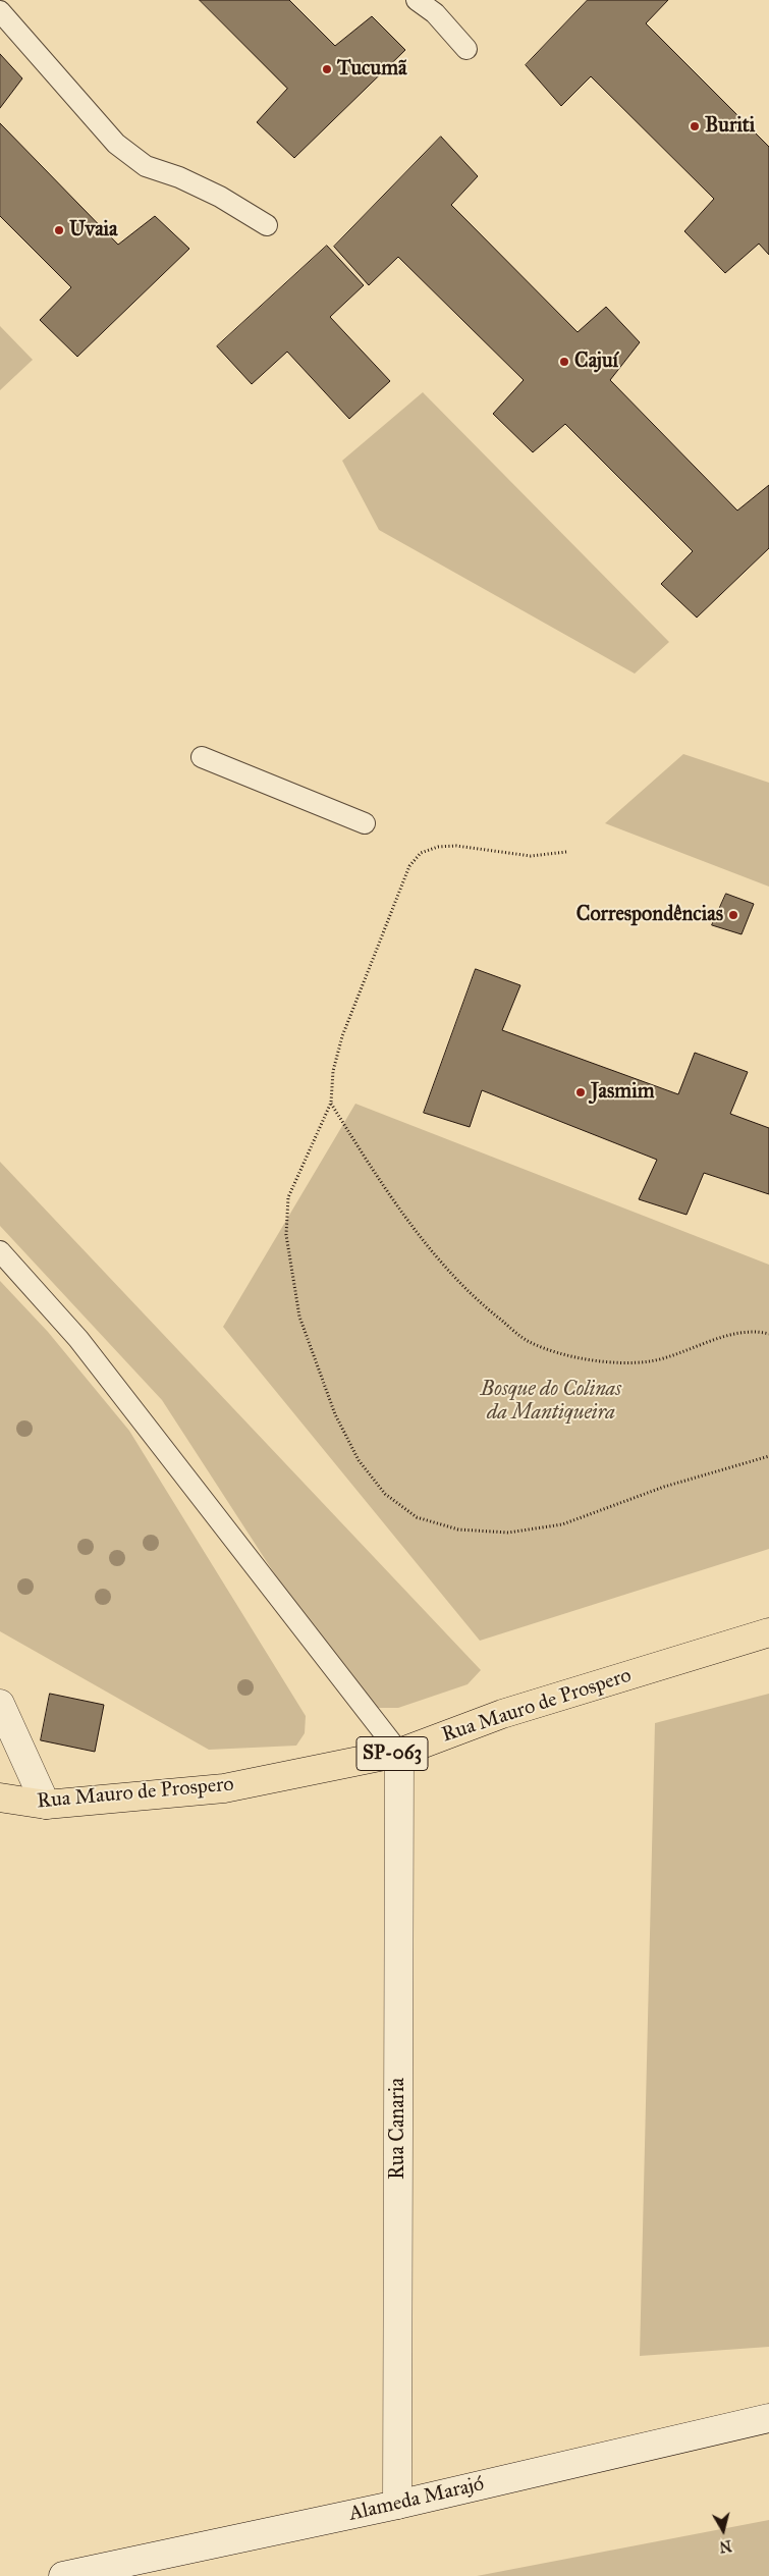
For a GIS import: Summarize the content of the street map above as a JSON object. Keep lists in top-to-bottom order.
{
  "streets": {
    "main road": ["Rua Mauro de Prospero", "SP-063"],
    "street": ["Rua Canaria", "Alameda Marajó"]
  },
  "crossings": [
    ["Rua Mauro de Prospero", "Rua Canaria"],
    ["Rua Canaria", "Alameda Marajó"]
  ],
  "parks": ["Bosque do Colinas da Mantiqueira"],
  "places": [
    "Tucumã",
    "Buriti",
    "Uvaia",
    "Cajuí",
    "Correspondências",
    "Jasmim"
  ],
  "north": "bottom"
}
